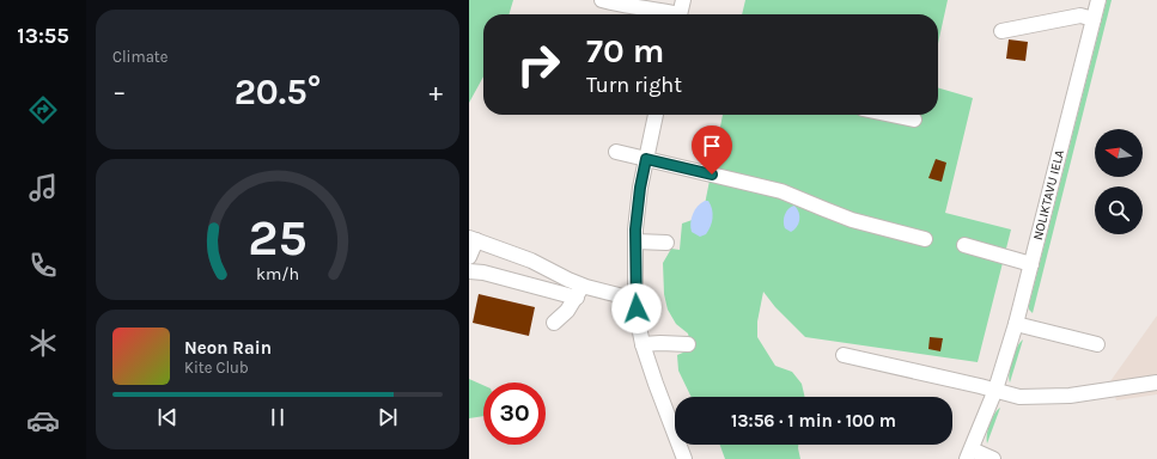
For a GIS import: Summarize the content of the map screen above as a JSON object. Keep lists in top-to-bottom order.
{
  "streets": {
    "street": ["NOLIKTAVU IELA"]
  },
  "north": "left",
  "page": {
    "tabs": "13:55",
    "tile": "Climate",
    "turn": ["70 m", "Turn right"],
    "heat": ["−", "20.5°", "+"],
    "song": ["Neon Rain", "Kite Club"],
    "limit": "30",
    "trip": "13:56 · 1 min · 100 m",
    "gauge": ["25", "km/h"]
  }
}
